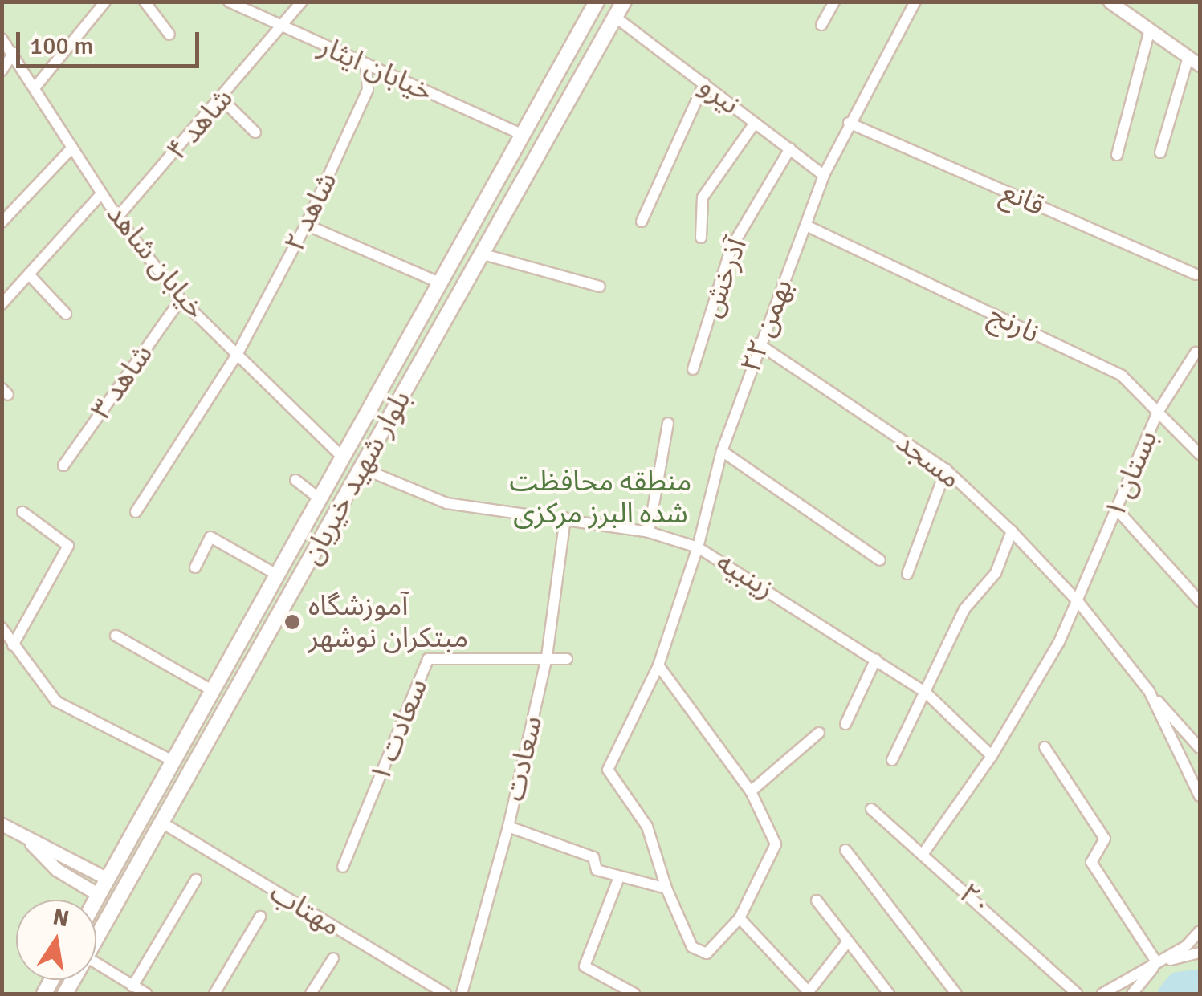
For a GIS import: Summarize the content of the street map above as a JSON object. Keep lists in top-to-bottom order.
{
  "streets": {
    "main road": ["بلوار شهید خیریان"],
    "street": [
      "خیابان ایثار",
      "نیرو",
      "شاهد ۴",
      "قانع",
      "شاهد ۲",
      "خیابان شاهد",
      "آذرخش",
      "نارنج",
      "۲۲ بهمن",
      "شاهد ۳",
      "مسجد",
      "بستان ۱",
      "زینبیه",
      "سعادت ۱",
      "سعادت",
      "۲۰",
      "مهتاب"
    ]
  },
  "crossings": [
    ["خیابان ایثار", "شاهد ۴"],
    ["خیابان ایثار", "شاهد ۲"],
    ["خیابان ایثار", "بلوار شهید خیریان"],
    ["نیرو", "آذرخش"],
    ["نیرو", "۲۲ بهمن"],
    ["نیرو", "بلوار شهید خیریان"],
    ["شاهد ۴", "خیابان شاهد"],
    ["قانع", "۲۲ بهمن"],
    ["شاهد ۲", "خیابان شاهد"],
    ["خیابان شاهد", "شاهد ۳"],
    ["خیابان شاهد", "بلوار شهید خیریان"],
    ["نارنج", "۲۲ بهمن"],
    ["نارنج", "بستان ۱"],
    ["۲۲ بهمن", "مسجد"],
    ["۲۲ بهمن", "زینبیه"],
    ["مسجد", "بستان ۱"],
    ["بستان ۱", "زینبیه"],
    ["بستان ۱", "۲۰"],
    ["بلوار شهید خیریان", "زینبیه"],
    ["بلوار شهید خیریان", "مهتاب"],
    ["زینبیه", "سعادت"],
    ["سعادت ۱", "سعادت"]
  ],
  "parks": ["منطقه محافظت شده البرز مرکزی"],
  "places": ["آموزشگاه مبتکران نوشهر"],
  "scale_bar": "100 m",
  "north": "top"
}
